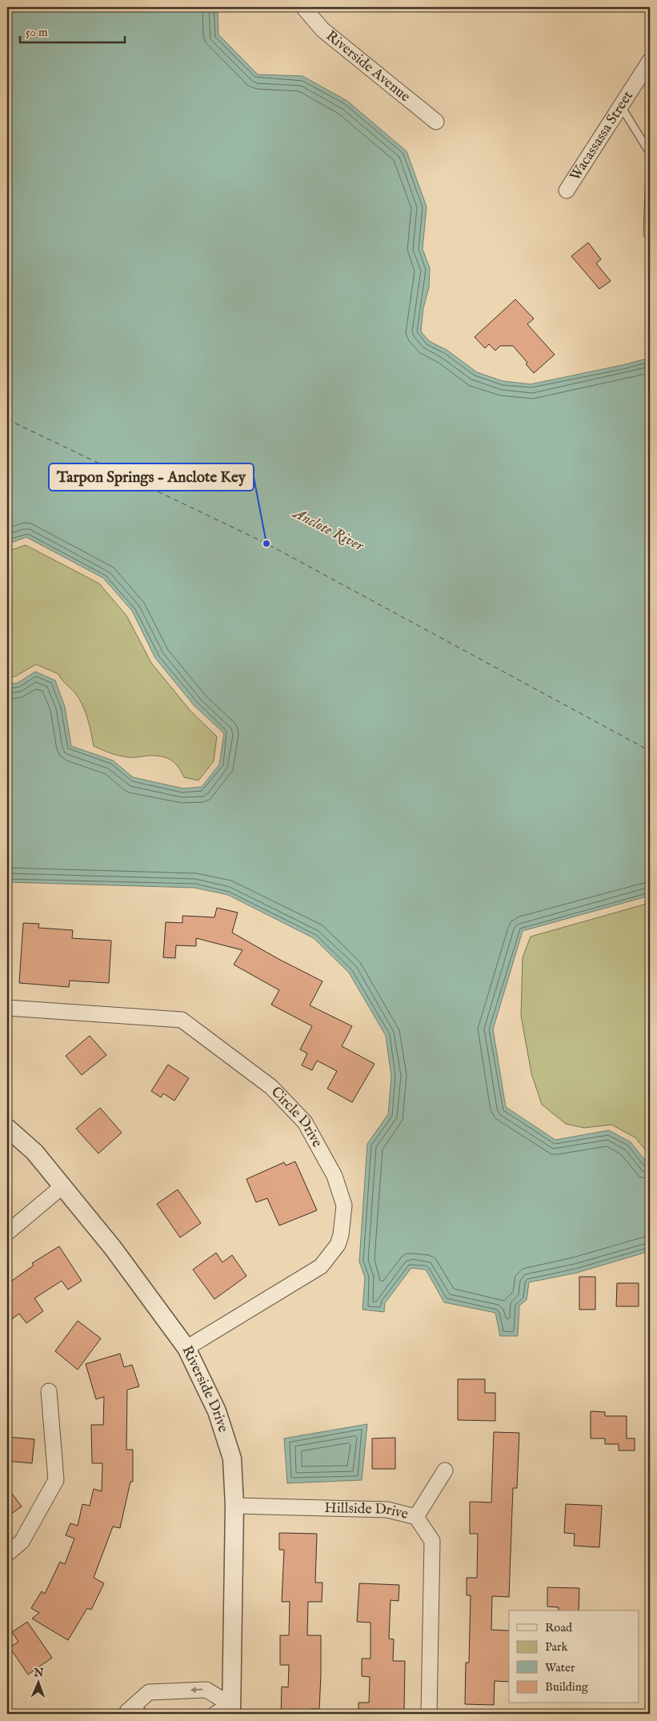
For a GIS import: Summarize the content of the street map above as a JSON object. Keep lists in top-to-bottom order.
{
  "streets": {
    "street": [
      "Riverside Avenue",
      "Wacassassa Street",
      "Circle Drive",
      "Riverside Drive",
      "Hillside Drive"
    ]
  },
  "crossings": [
    ["Circle Drive", "Riverside Drive"],
    ["Riverside Drive", "Hillside Drive"]
  ],
  "water": ["Anclote River"],
  "places": ["Tarpon Springs - Anclote Key"],
  "legend": [
    "Road",
    "Park",
    "Water",
    "Building"
  ],
  "scale_bar": "50 m",
  "north": "top"
}
